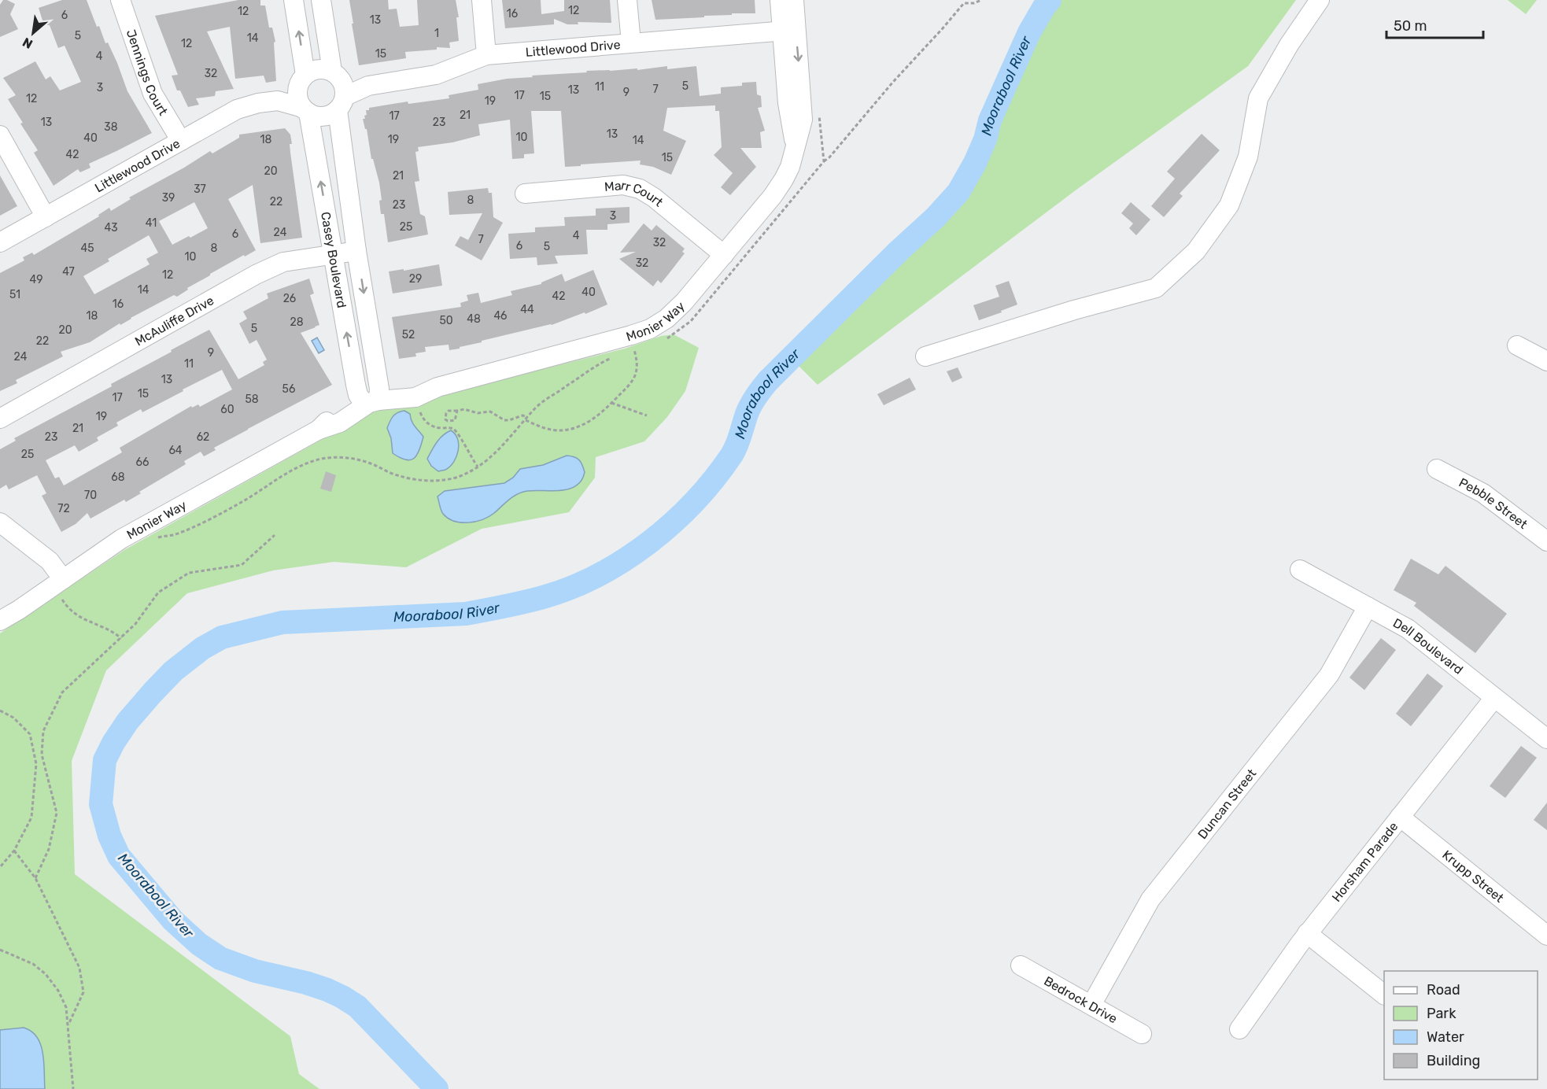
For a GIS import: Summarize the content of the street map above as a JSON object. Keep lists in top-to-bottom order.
{
  "streets": {
    "street": [
      "Littlewood Drive",
      "Jennings Court",
      "Marr Court",
      "Casey Boulevard",
      "Monier Way",
      "McAuliffe Drive",
      "Pebble Street",
      "Dell Boulevard",
      "Duncan Street",
      "Horsham Parade",
      "Krupp Street",
      "Bedrock Drive"
    ]
  },
  "crossings": [
    ["Littlewood Drive", "Jennings Court"],
    ["Littlewood Drive", "Casey Boulevard"],
    ["Littlewood Drive", "Monier Way"],
    ["Marr Court", "Monier Way"],
    ["Casey Boulevard", "Monier Way"],
    ["Casey Boulevard", "McAuliffe Drive"],
    ["Dell Boulevard", "Duncan Street"],
    ["Dell Boulevard", "Horsham Parade"],
    ["Duncan Street", "Bedrock Drive"],
    ["Horsham Parade", "Krupp Street"]
  ],
  "water": ["Moorabool River"],
  "house_numbers": [
    "12",
    "12",
    "16",
    "6",
    "13",
    "1",
    "5",
    "14",
    "12",
    "15",
    "4",
    "32",
    "5",
    "11",
    "3",
    "7",
    "13",
    "9",
    "17",
    "15",
    "12",
    "19",
    "21",
    "17",
    "13",
    "23",
    "38",
    "13",
    "10",
    "40",
    "18",
    "19",
    "14",
    "42",
    "15",
    "20",
    "21",
    "37",
    "39",
    "8",
    "22",
    "23",
    "3",
    "41",
    "25",
    "43",
    "24",
    "6",
    "4",
    "7",
    "32",
    "6",
    "5",
    "45",
    "8",
    "10",
    "32",
    "47",
    "12",
    "29",
    "49",
    "14",
    "40",
    "51",
    "42",
    "26",
    "16",
    "44",
    "18",
    "46",
    "48",
    "50",
    "28",
    "5",
    "20",
    "52",
    "22",
    "9",
    "24",
    "11",
    "13",
    "56",
    "15",
    "17",
    "58",
    "60",
    "19",
    "21",
    "23",
    "62",
    "64",
    "25",
    "66",
    "68",
    "70",
    "72"
  ],
  "legend": [
    "Road",
    "Park",
    "Water",
    "Building"
  ],
  "scale_bar": "50 m",
  "north": "bottom left"
}
